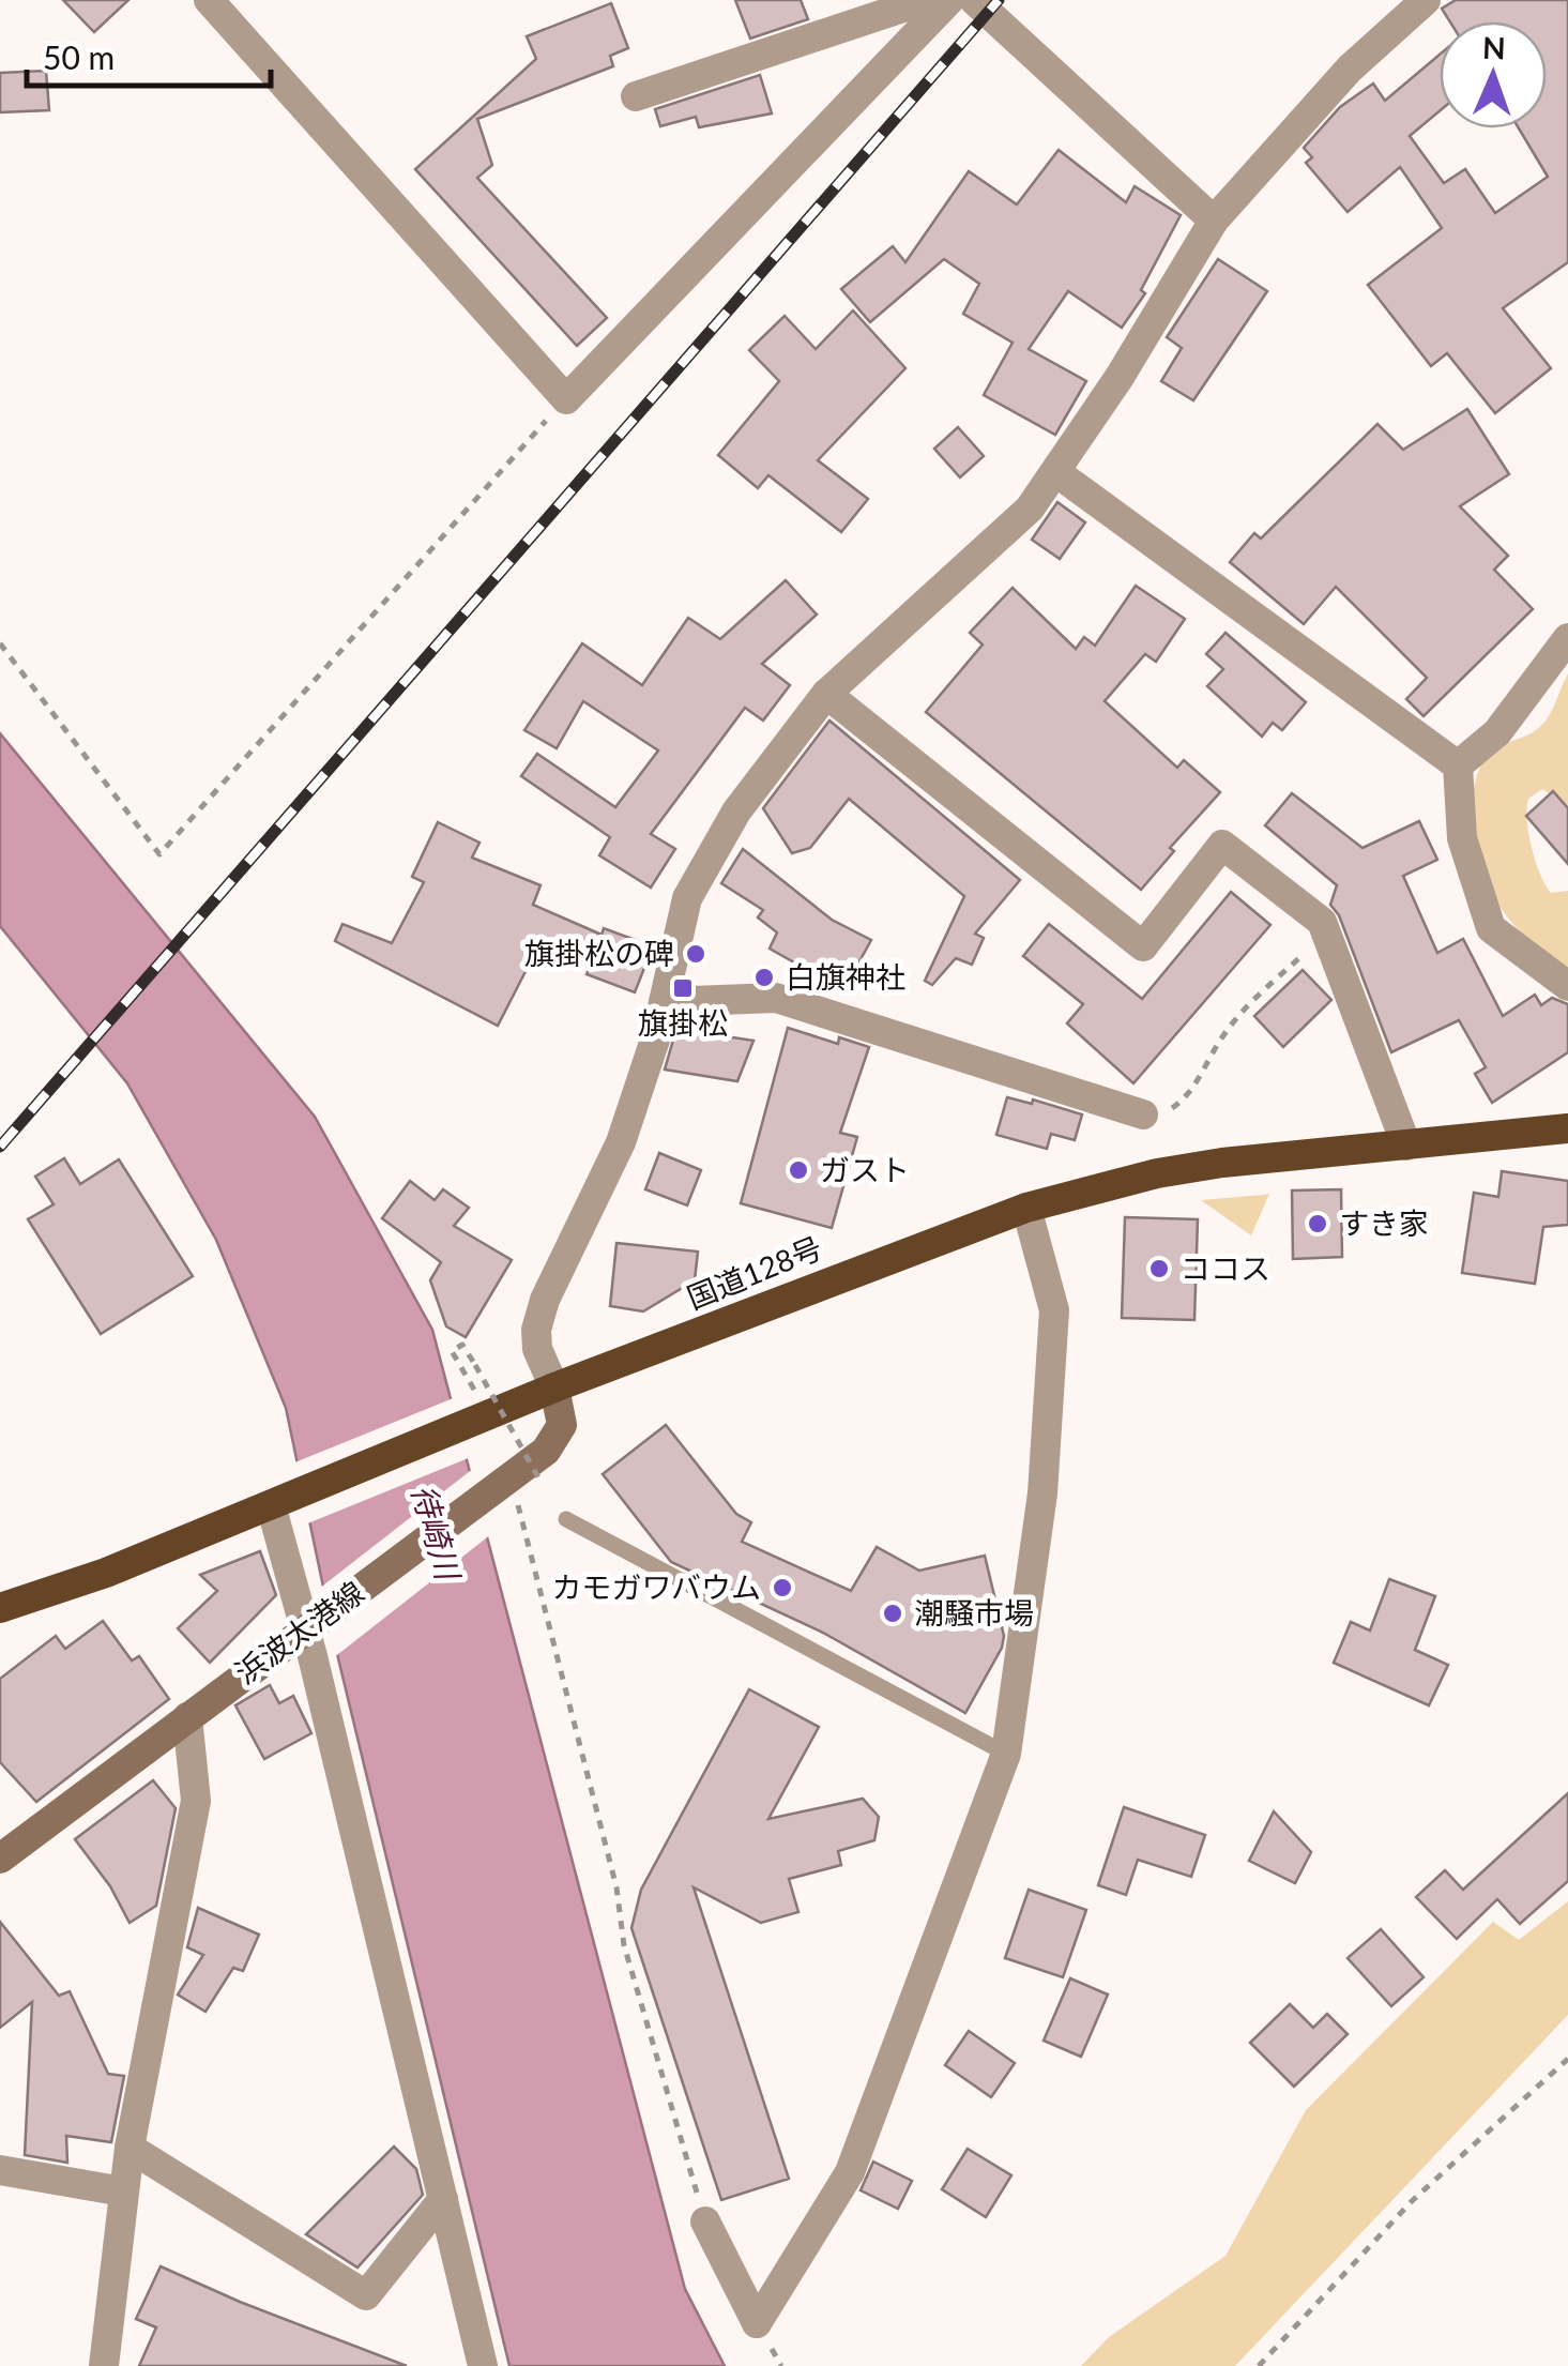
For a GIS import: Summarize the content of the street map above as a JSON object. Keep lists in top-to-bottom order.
{
  "streets": {
    "highway": ["国道128号"],
    "main road": ["浜波太港線"]
  },
  "crossings": [
    ["国道128号", "浜波太港線"]
  ],
  "water": ["待崎川"],
  "places": {
    "other": [
      "旗掛松の碑",
      "白旗神社",
      "ガスト",
      "すき家",
      "ココス",
      "カモガワバウム",
      "潮騒市場"
    ],
    "transit": ["旗掛松"]
  },
  "scale_bar": "50 m",
  "north": "top"
}
